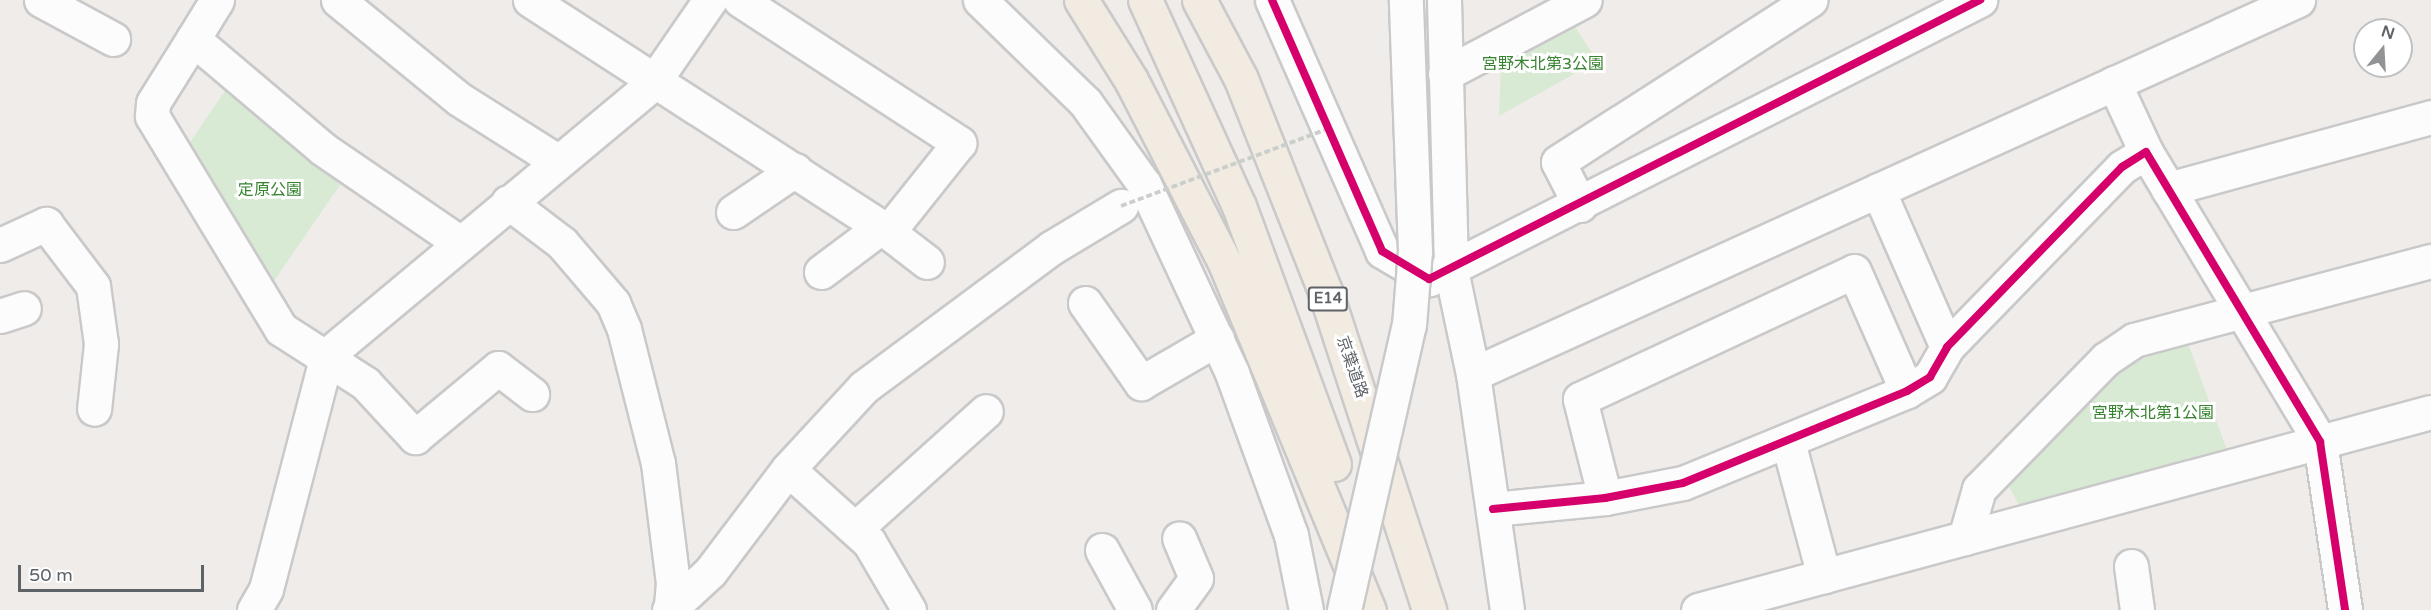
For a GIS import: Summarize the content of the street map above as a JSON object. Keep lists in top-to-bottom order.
{
  "streets": {
    "highway": ["E14", "京葉道路"]
  },
  "parks": ["宮野木北第3公園", "定原公園", "宮野木北第1公園"],
  "scale_bar": "50 m",
  "north": "top"
}
